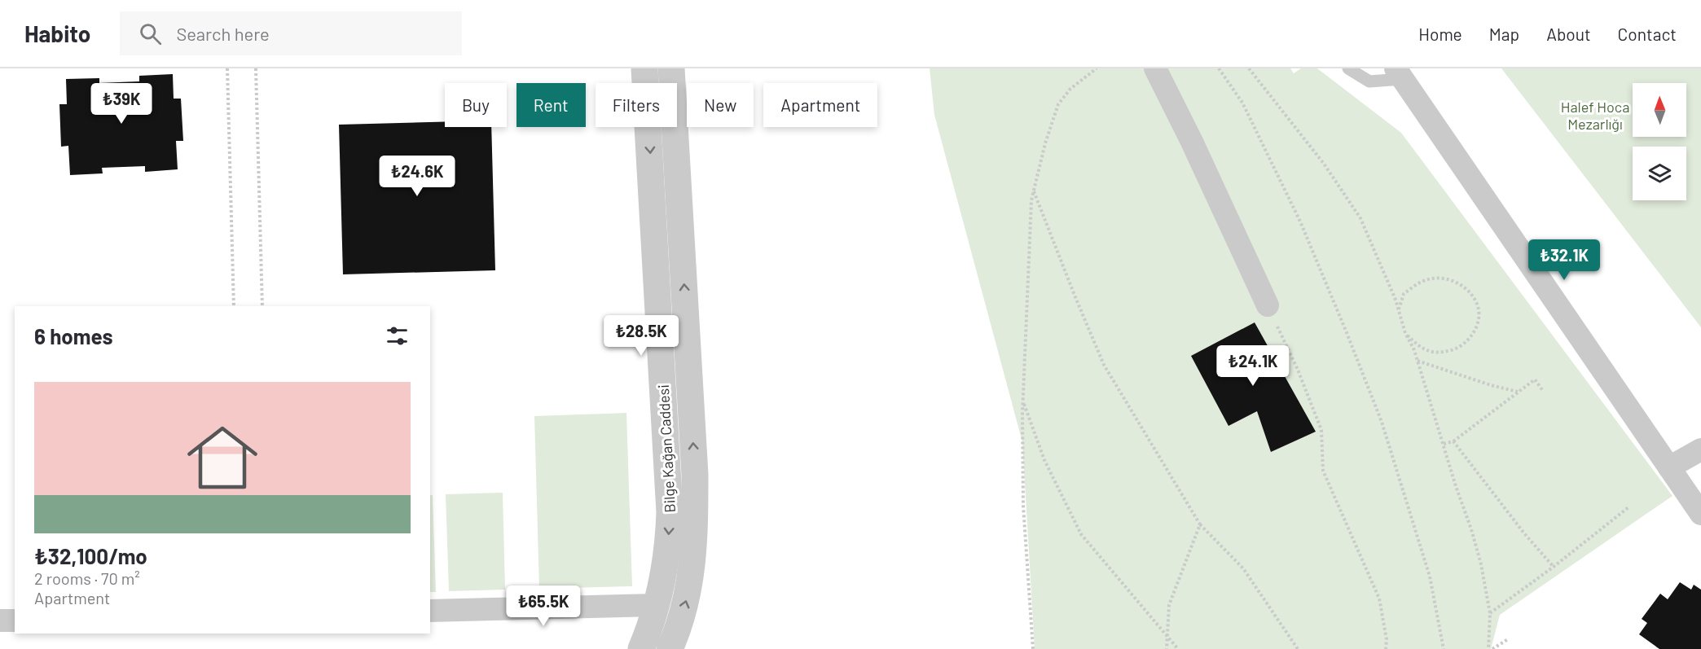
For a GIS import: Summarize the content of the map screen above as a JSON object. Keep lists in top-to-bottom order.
{
  "streets": {
    "street": ["Bilge Kağan Caddesi"]
  },
  "parks": ["Halef Hoca Mezarlığı"],
  "north": "top",
  "page": {
    "header": "Habito",
    "search": "Search here",
    "nav": [
      "Home",
      "Map",
      "About",
      "Contact"
    ],
    "price": [
      "₺39K",
      "₺24.6K",
      "₺32.1K",
      "₺28.5K",
      "₺24.1K",
      "₺65.5K"
    ],
    "chip": [
      "Buy",
      "Rent",
      "Filters",
      "New",
      "Apartment"
    ],
    "heading": "6 homes",
    "list": [
      {
        "name": "₺32,100/mo",
        "note": "2 rooms · 70 m² · Apartment"
      }
    ]
  }
}
